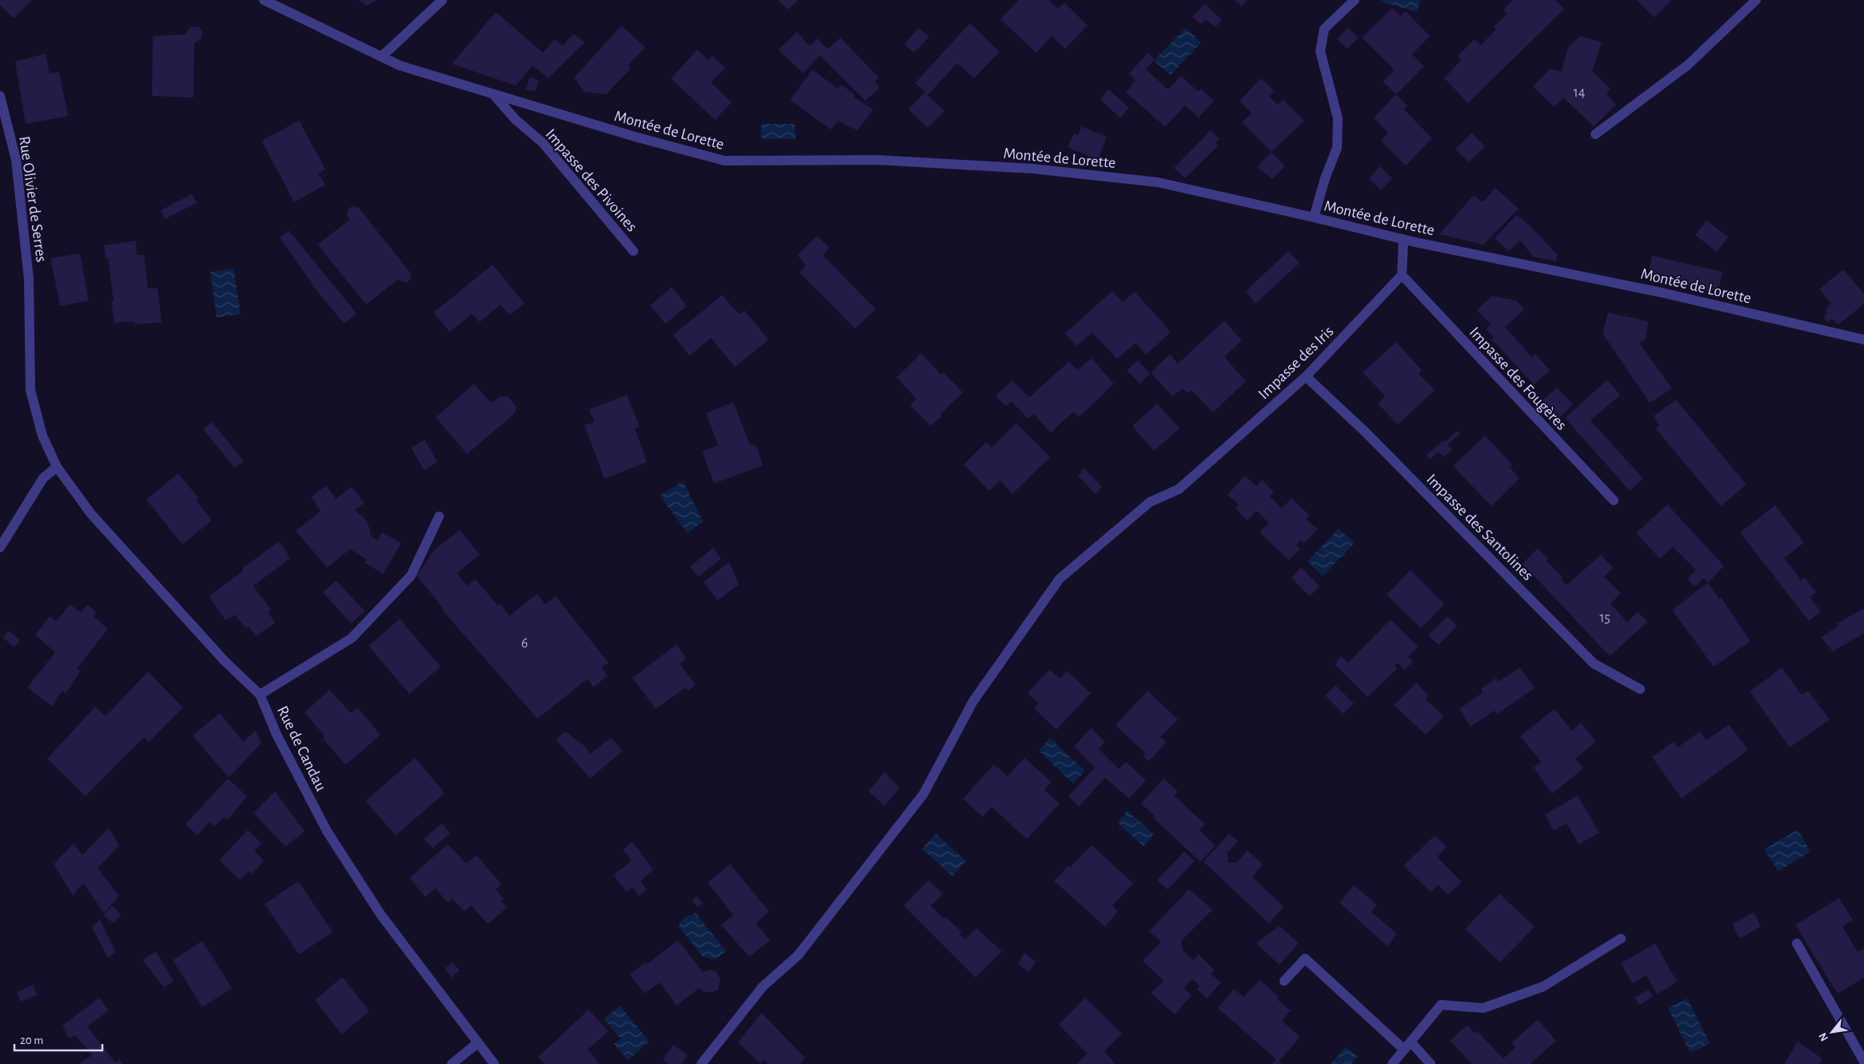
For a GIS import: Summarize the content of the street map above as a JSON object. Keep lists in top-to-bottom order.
{
  "streets": {
    "street": [
      "Montée de Lorette",
      "Impasse des Pivoines",
      "Rue Olivier de Serres",
      "Impasse des Iris",
      "Impasse des Fougères",
      "Impasse des Santolines",
      "Rue de Candau"
    ]
  },
  "crossings": [
    ["Montée de Lorette", "Impasse des Pivoines"],
    ["Rue Olivier de Serres", "Rue de Candau"],
    ["Impasse des Iris", "Impasse des Fougères"],
    ["Impasse des Iris", "Impasse des Santolines"]
  ],
  "house_numbers": ["14", "15", "6"],
  "scale_bar": "20 m",
  "north": "bottom left"
}
